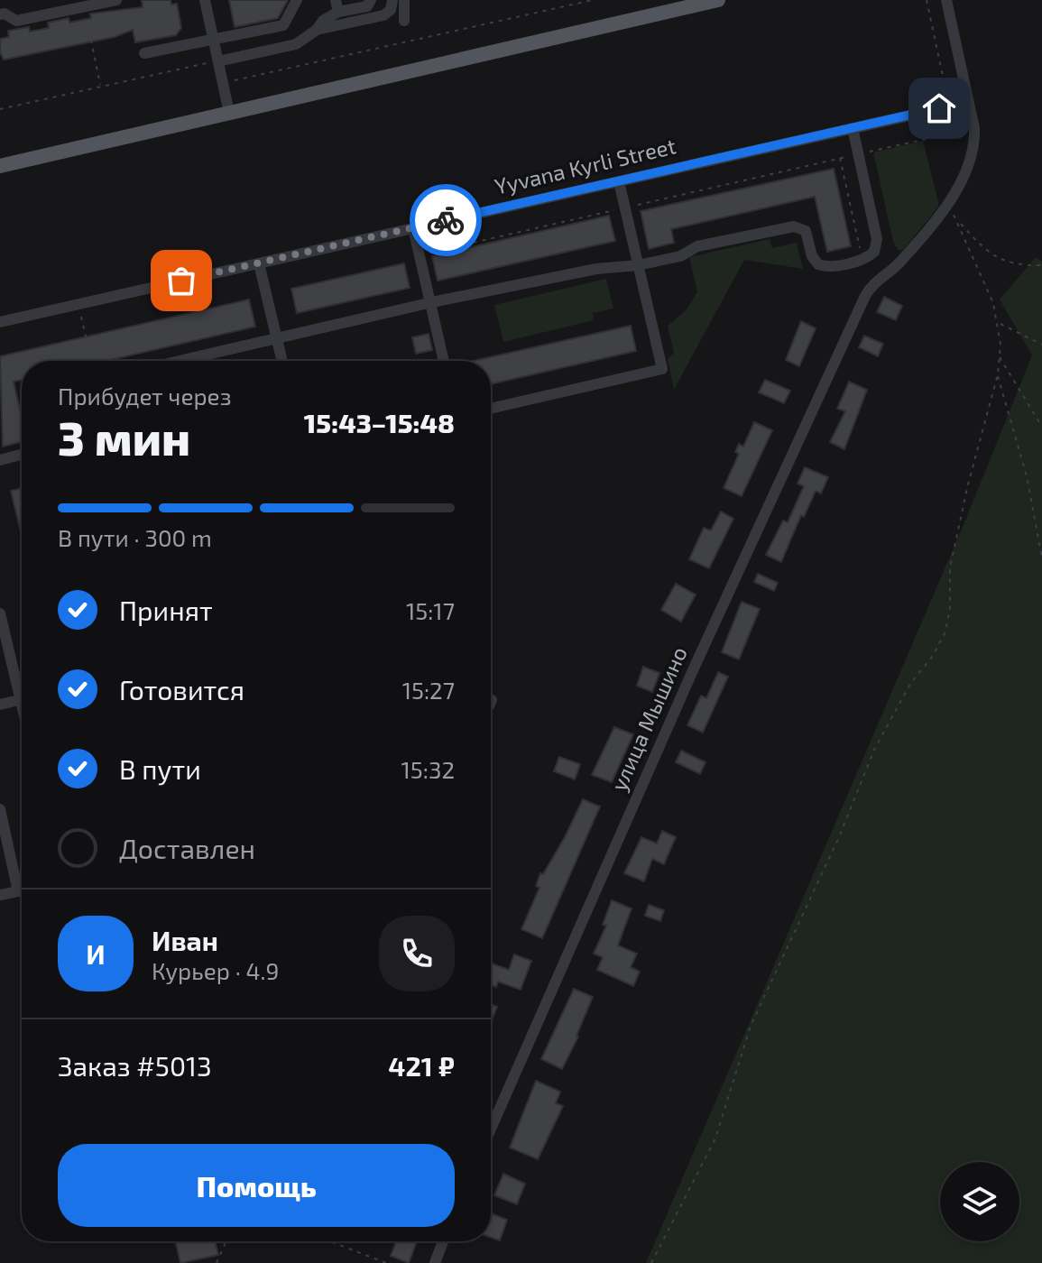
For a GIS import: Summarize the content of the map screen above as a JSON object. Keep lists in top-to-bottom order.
{
  "streets": {
    "street": ["Yyvana Kyrli Street", "улица Мышино"]
  },
  "crossings": [
    ["Yyvana Kyrli Street", "улица Мышино"]
  ],
  "page": {
    "heading": ["3 мин", "Прибудет через", "15:43–15:48"],
    "panel": [
      "Иван",
      "Курьер · 4.9",
      "Заказ #5013",
      "421 ₽"
    ],
    "bar": "В пути · 300 m",
    "list": [
      ["Принят", "15:17"],
      ["Готовится", "15:27"],
      ["В пути", "15:32"],
      "Доставлен"
    ],
    "round": "И",
    "buttons": "Помощь"
  }
}
